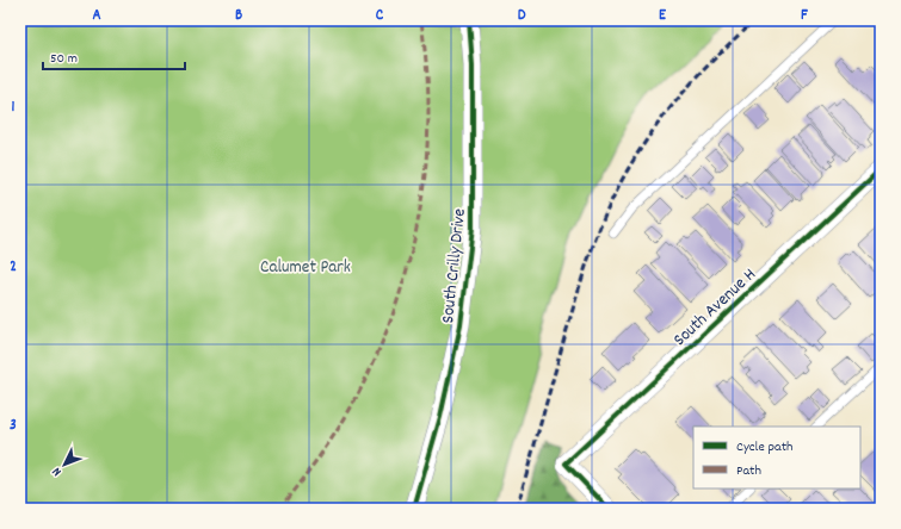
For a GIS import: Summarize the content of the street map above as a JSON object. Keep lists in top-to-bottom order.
{
  "streets": {
    "street": ["South Crilly Drive", "South Avenue H"]
  },
  "parks": ["Calumet Park"],
  "legend": ["Cycle path", "Path"],
  "scale_bar": "50 m",
  "north": "bottom left",
  "grid": {
    "columns": [
      "A",
      "B",
      "C",
      "D",
      "E",
      "F"
    ],
    "rows": ["1", "2", "3"]
  }
}
